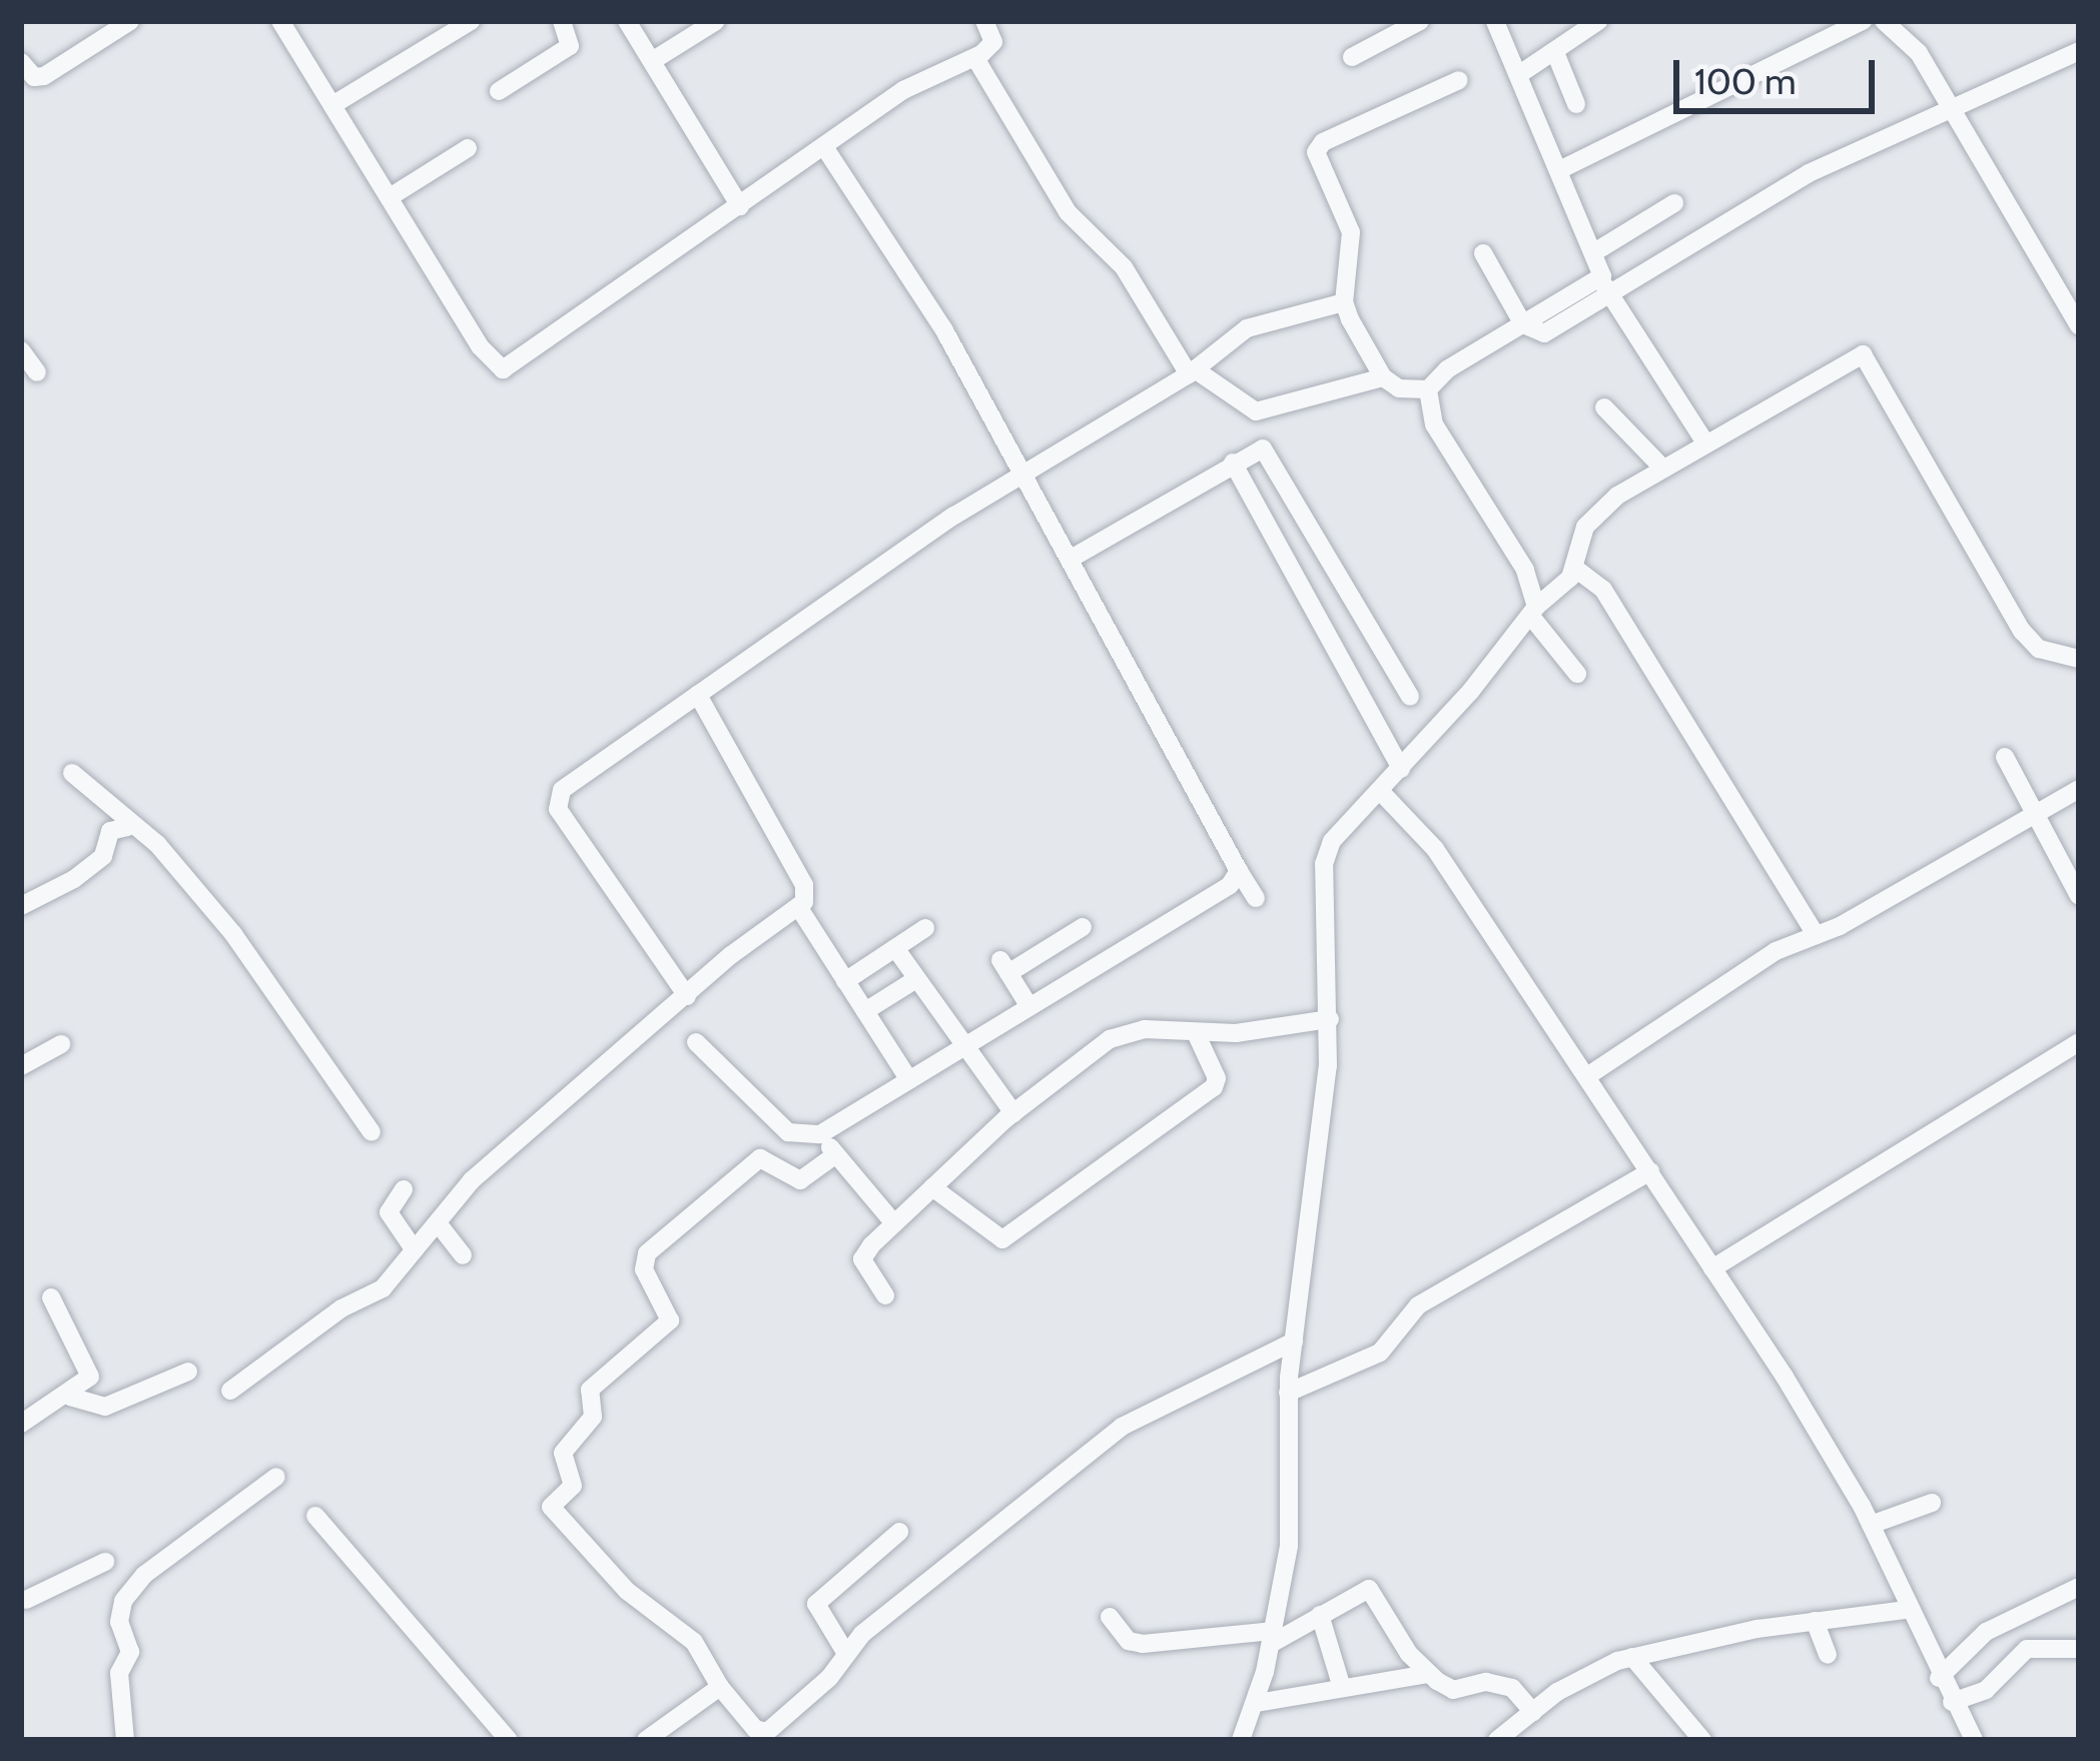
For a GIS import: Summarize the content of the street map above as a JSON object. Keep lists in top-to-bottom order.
{
  "scale_bar": "100 m"
}
